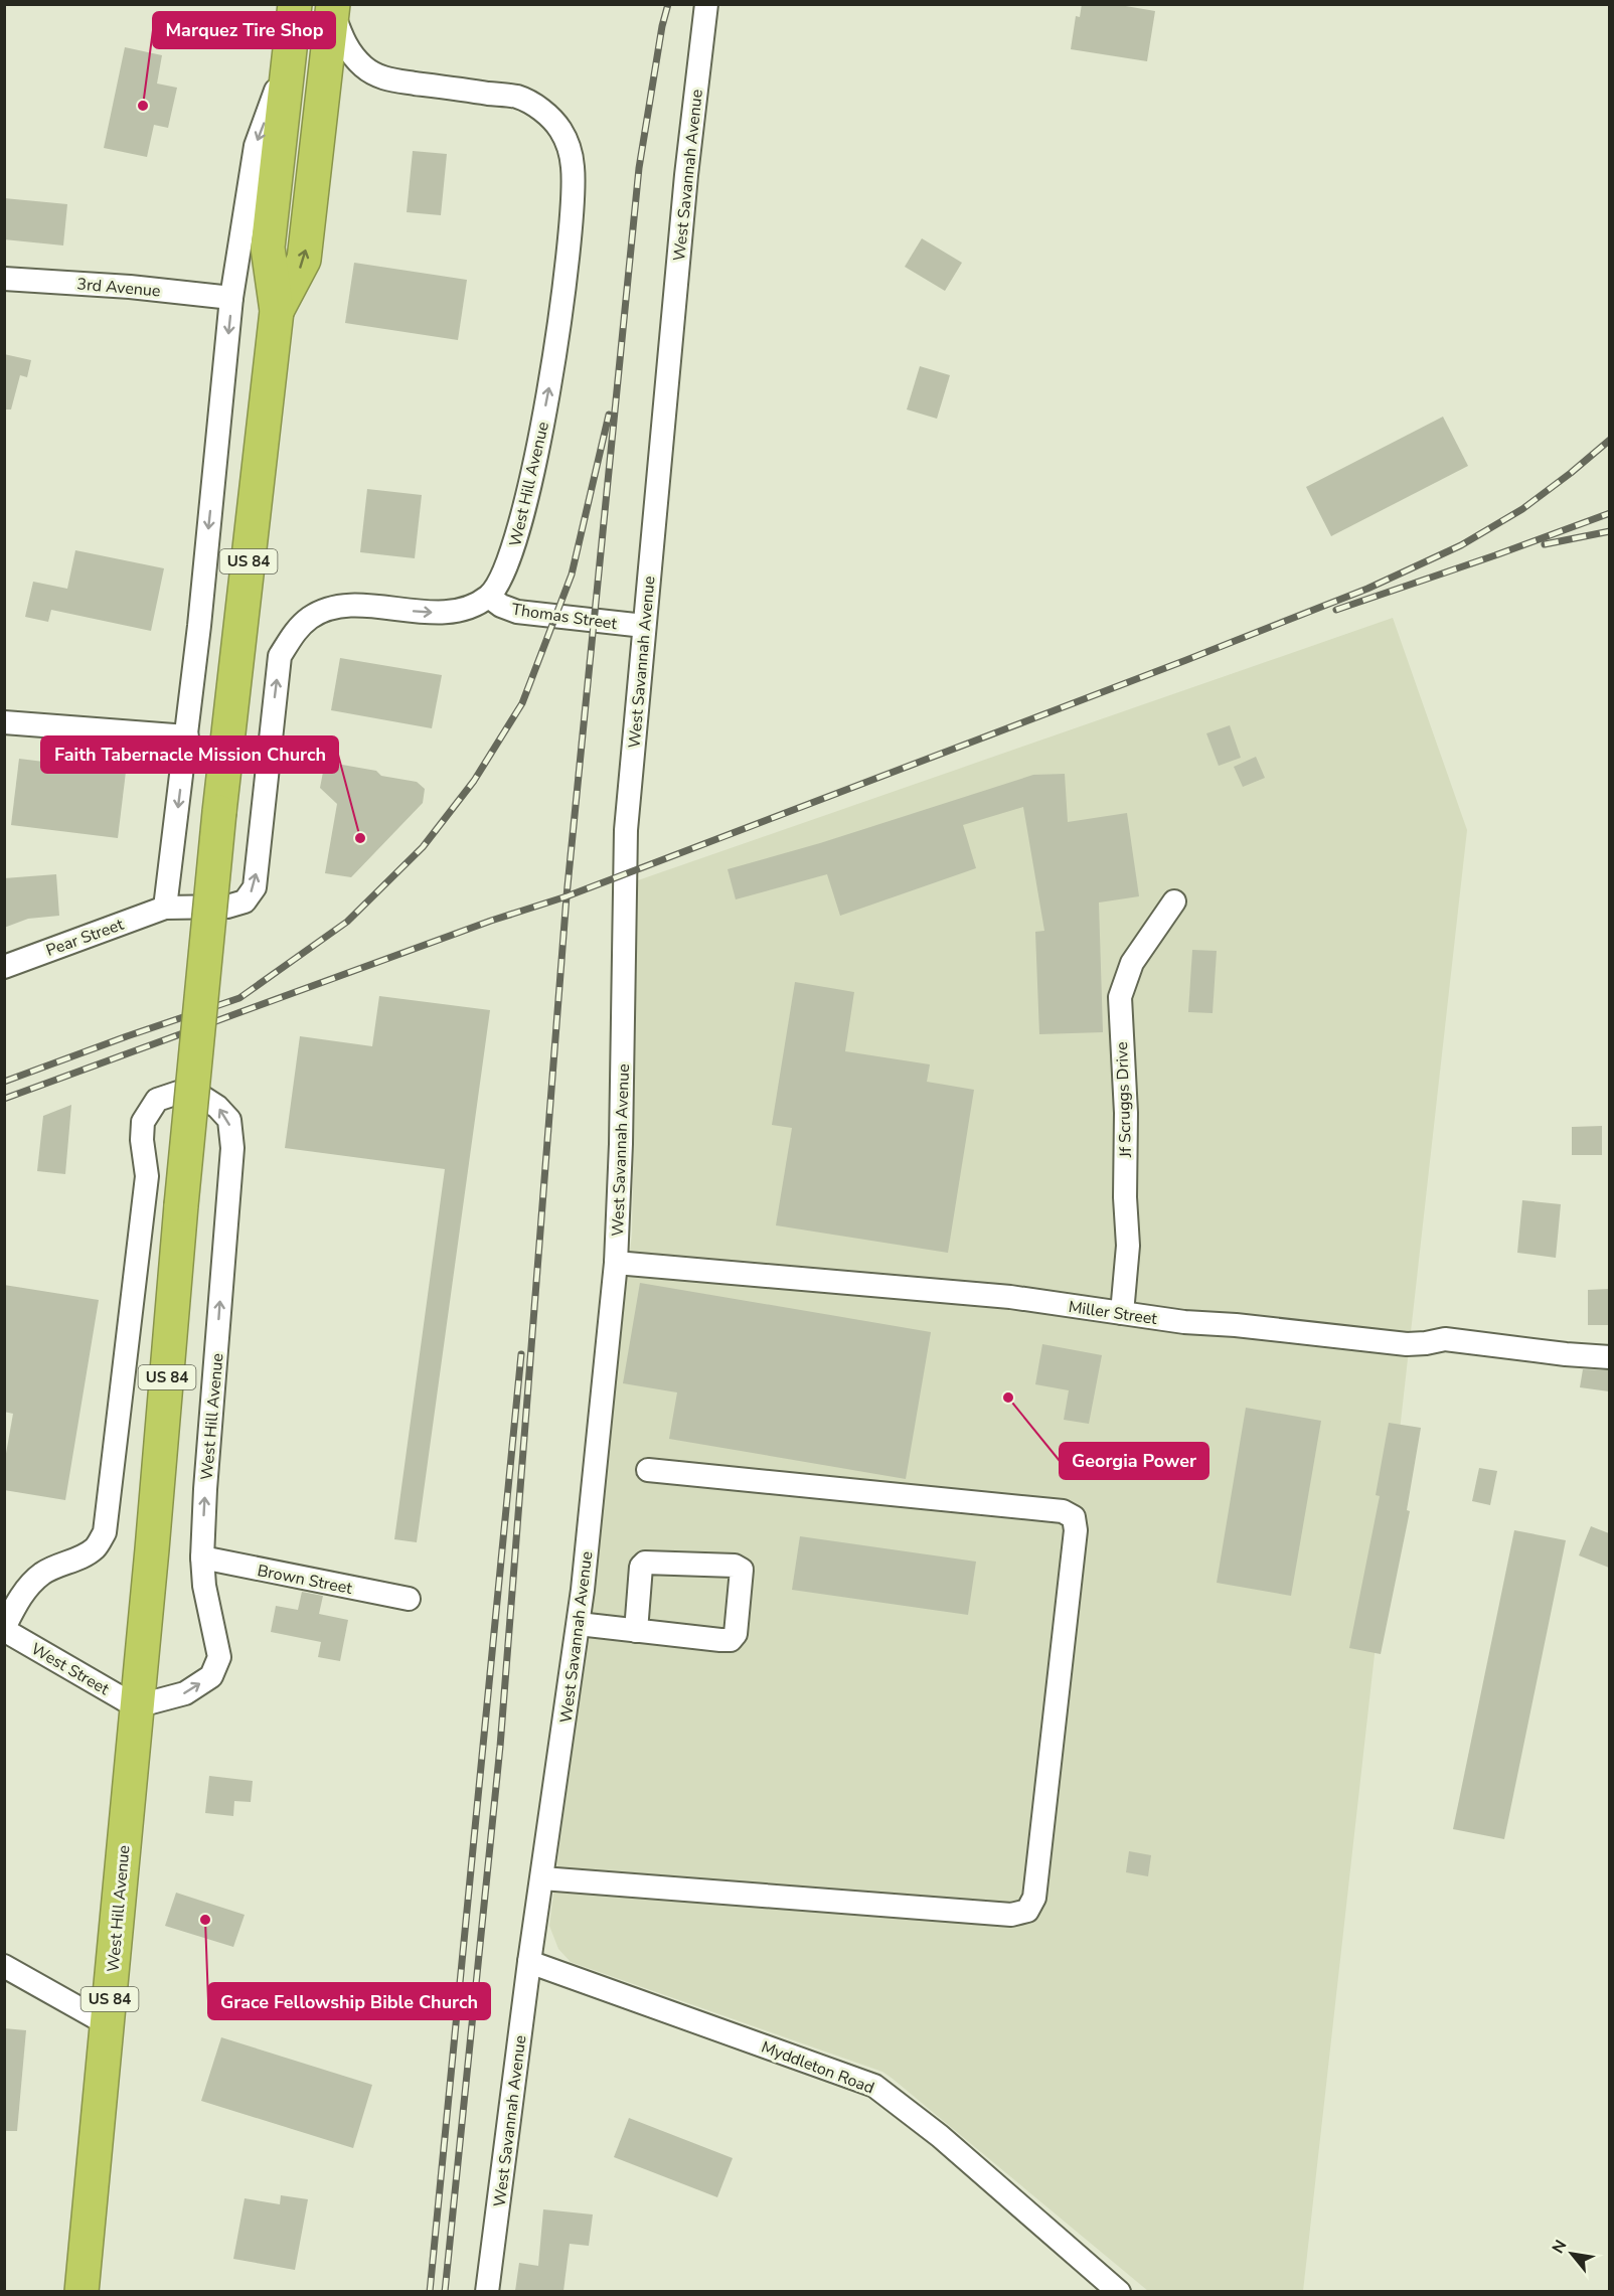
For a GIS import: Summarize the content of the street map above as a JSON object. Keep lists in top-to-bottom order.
{
  "streets": {
    "highway": ["West Hill Avenue", "US 84"],
    "street": [
      "West Savannah Avenue",
      "3rd Avenue",
      "Thomas Street",
      "Pear Street",
      "Jf Scruggs Drive",
      "Miller Street",
      "Brown Street",
      "West Street",
      "Myddleton Road"
    ]
  },
  "crossings": [
    ["West Savannah Avenue", "Thomas Street"],
    ["West Savannah Avenue", "Miller Street"],
    ["West Savannah Avenue", "Myddleton Road"],
    ["3rd Avenue", "West Hill Avenue"],
    ["West Hill Avenue", "Thomas Street"],
    ["West Hill Avenue", "Pear Street"],
    ["West Hill Avenue", "Brown Street"],
    ["West Hill Avenue", "West Street"],
    ["Jf Scruggs Drive", "Miller Street"]
  ],
  "places": [
    "Marquez Tire Shop",
    "Faith Tabernacle Mission Church",
    "Georgia Power",
    "Grace Fellowship Bible Church"
  ],
  "north": "top left"
}
